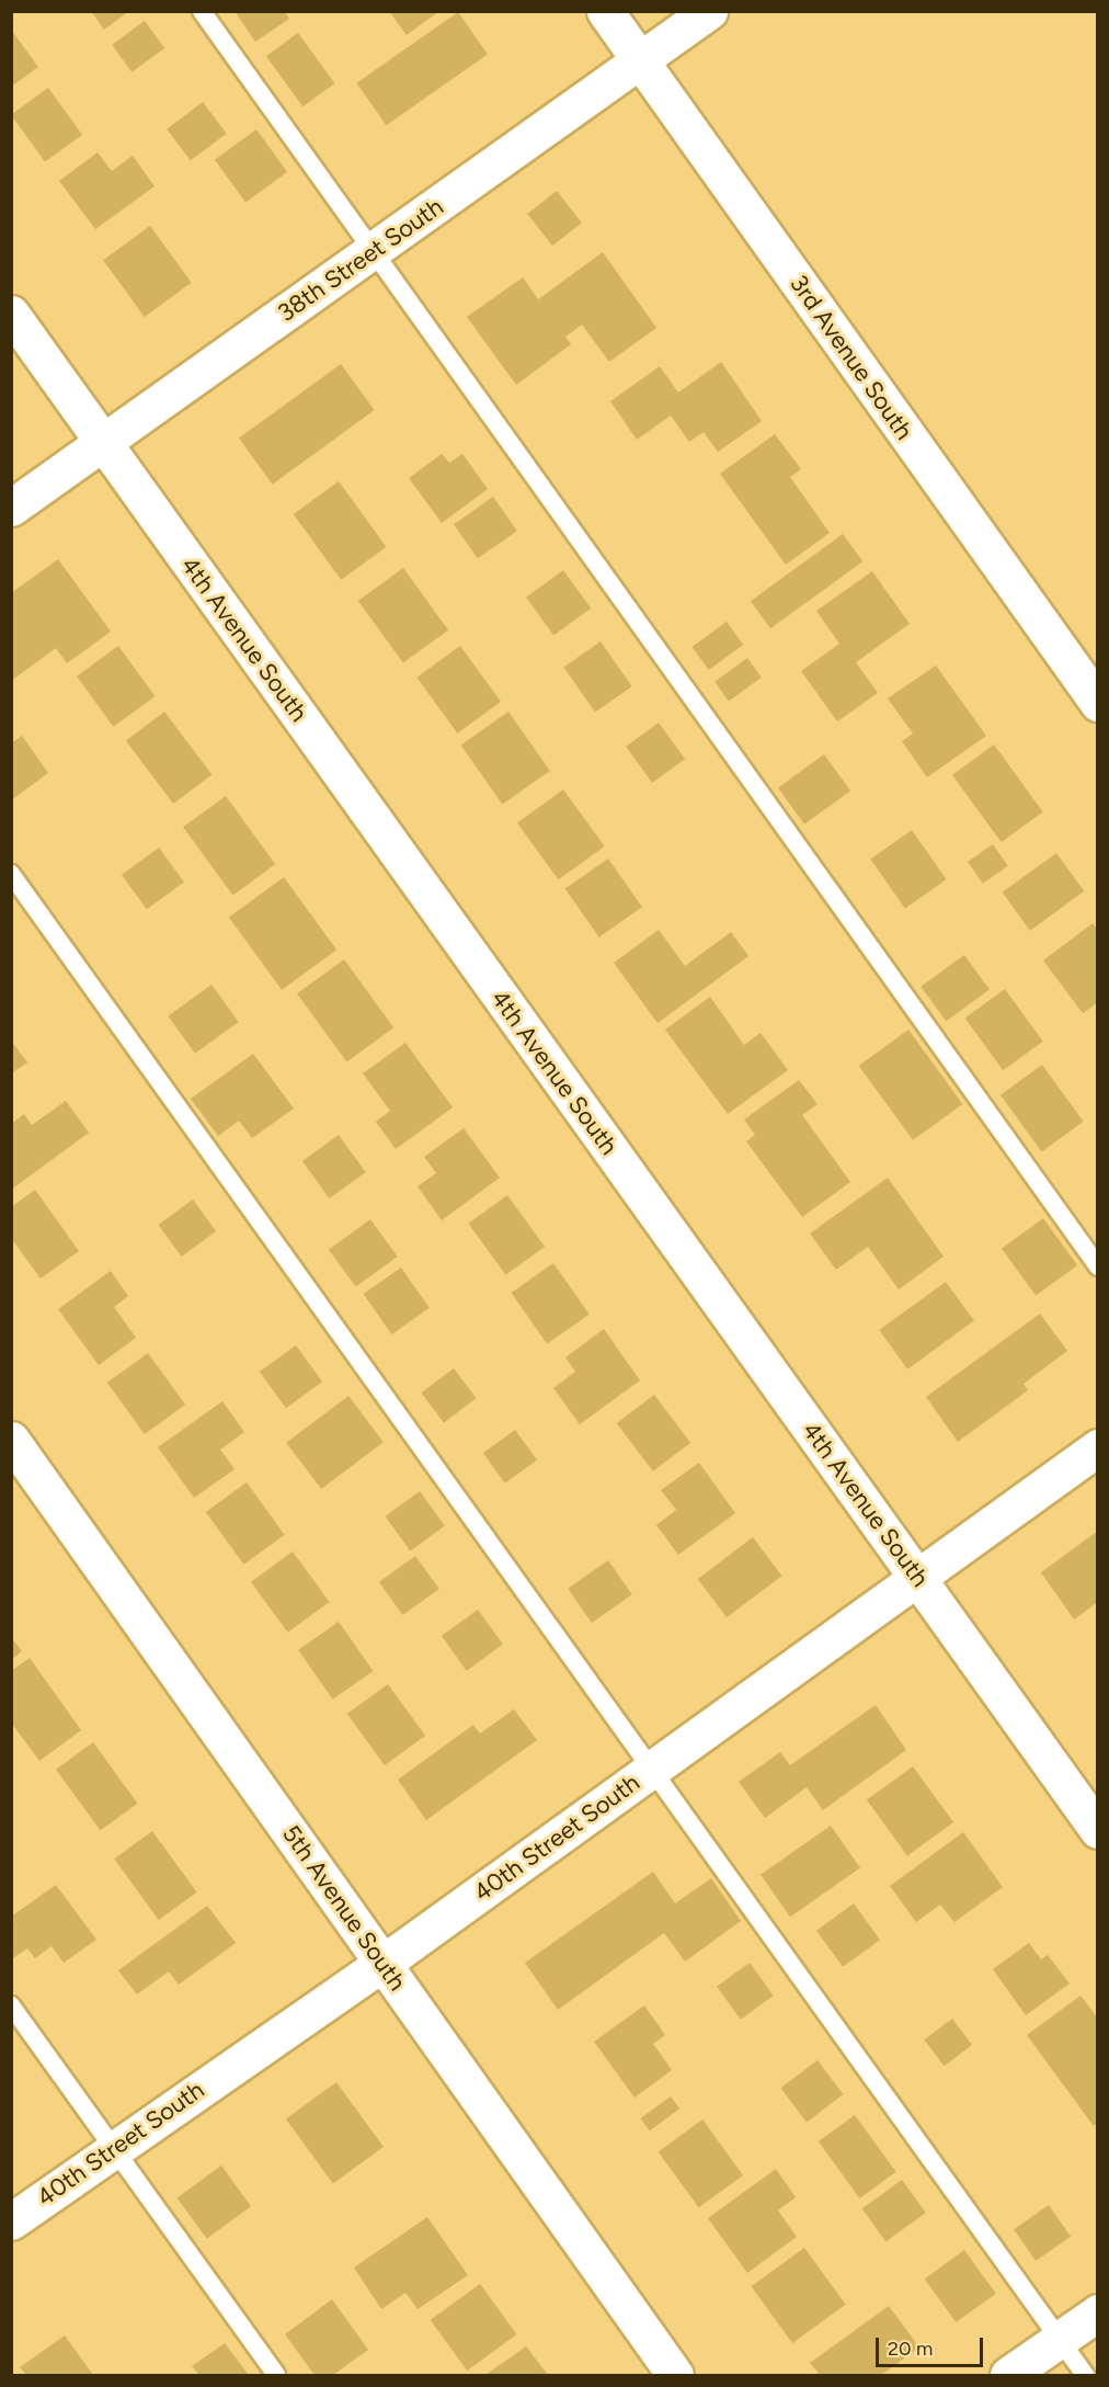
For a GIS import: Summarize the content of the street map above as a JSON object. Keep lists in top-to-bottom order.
{
  "streets": {
    "street": [
      "38th Street South",
      "3rd Avenue South",
      "4th Avenue South",
      "40th Street South",
      "5th Avenue South"
    ]
  },
  "crossings": [
    ["38th Street South", "3rd Avenue South"],
    ["38th Street South", "4th Avenue South"],
    ["4th Avenue South", "40th Street South"],
    ["40th Street South", "5th Avenue South"]
  ],
  "scale_bar": "20 m"
}
